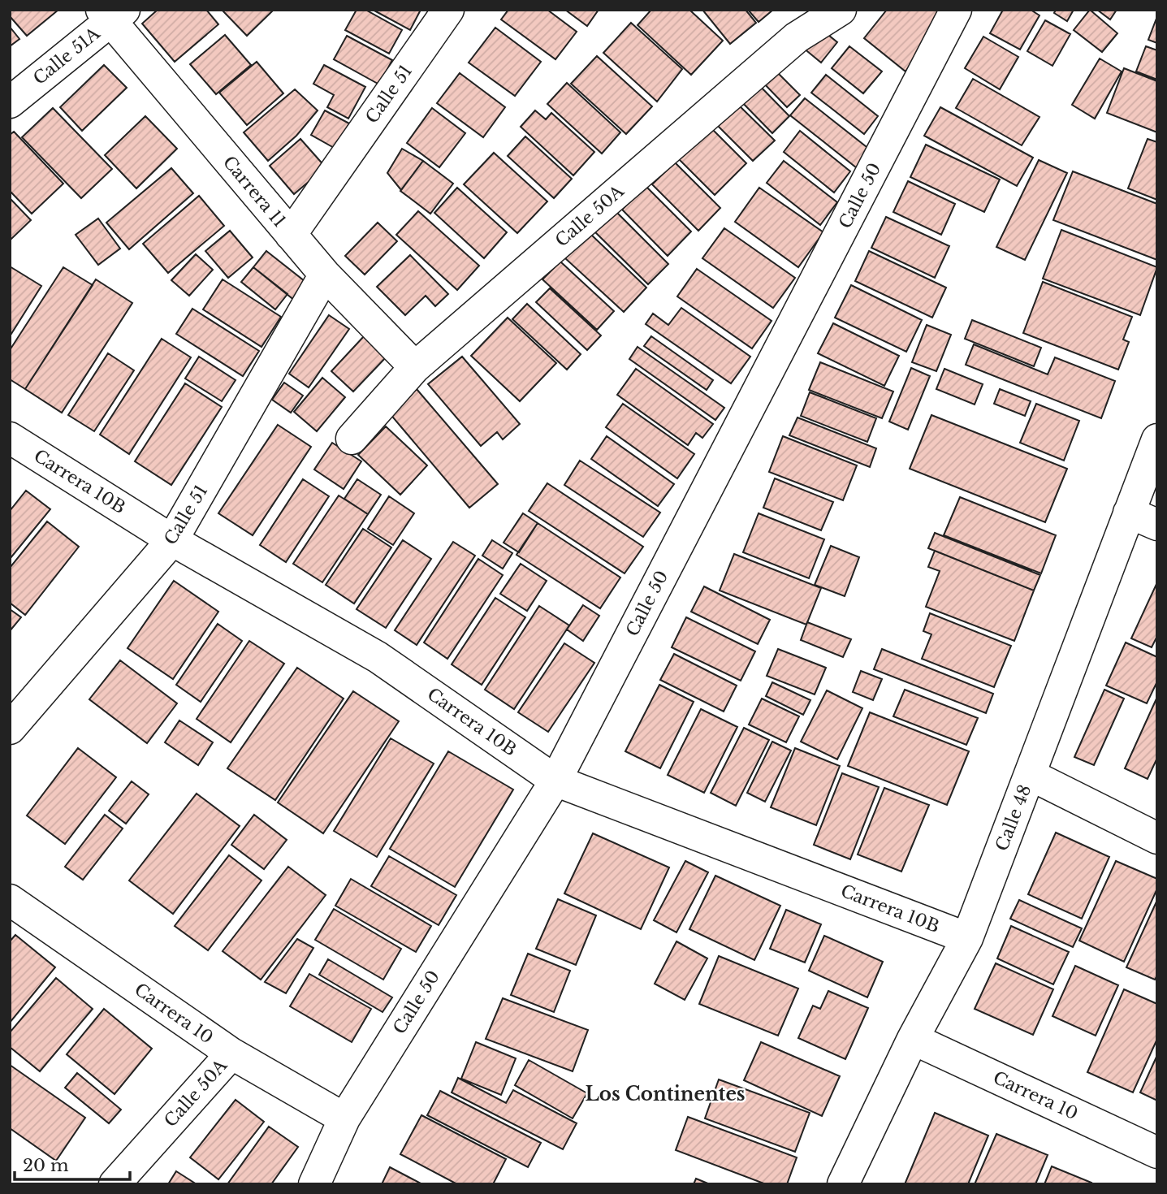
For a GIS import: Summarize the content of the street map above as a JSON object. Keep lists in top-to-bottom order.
{
  "streets": {
    "street": [
      "Calle 51A",
      "Calle 51",
      "Carrera 11",
      "Calle 50",
      "Calle 50A",
      "Carrera 10B",
      "Calle 48",
      "Carrera 10"
    ]
  },
  "crossings": [
    ["Calle 51A", "Carrera 11"],
    ["Calle 51", "Carrera 11"],
    ["Calle 51", "Carrera 10B"],
    ["Carrera 11", "Calle 50A"],
    ["Calle 50", "Carrera 10B"],
    ["Calle 50", "Carrera 10"],
    ["Calle 50A", "Carrera 10"],
    ["Carrera 10B", "Calle 48"],
    ["Calle 48", "Carrera 10"]
  ],
  "districts": ["Los Continentes"],
  "scale_bar": "20 m"
}
